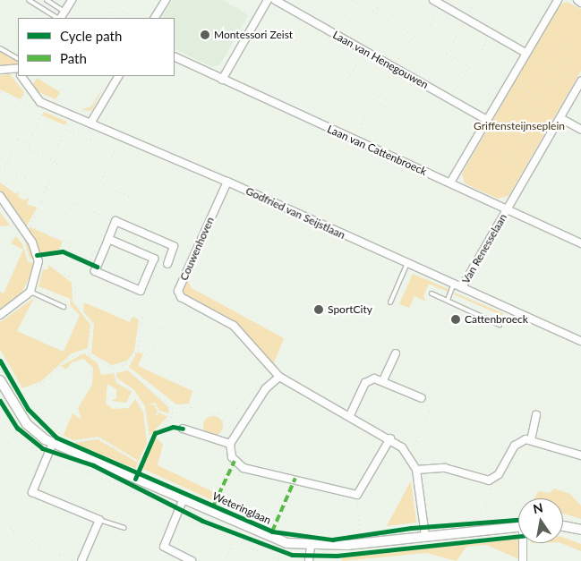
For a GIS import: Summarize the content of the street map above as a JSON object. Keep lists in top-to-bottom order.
{
  "streets": {
    "street": [
      "Laan van Henegouwen",
      "Laan van Cattenbroeck",
      "Godfried van Seijstlaan",
      "Couwenhoven",
      "Van Renesselaan",
      "Weteringlaan"
    ]
  },
  "crossings": [
    ["Laan van Cattenbroeck", "Van Renesselaan"],
    ["Godfried van Seijstlaan", "Couwenhoven"],
    ["Godfried van Seijstlaan", "Van Renesselaan"],
    ["Couwenhoven", "Weteringlaan"]
  ],
  "parks": ["Griffensteijnseplein"],
  "places": ["Montessori Zeist", "SportCity", "Cattenbroeck"],
  "legend": ["Cycle path", "Path"],
  "north": "top"
}
